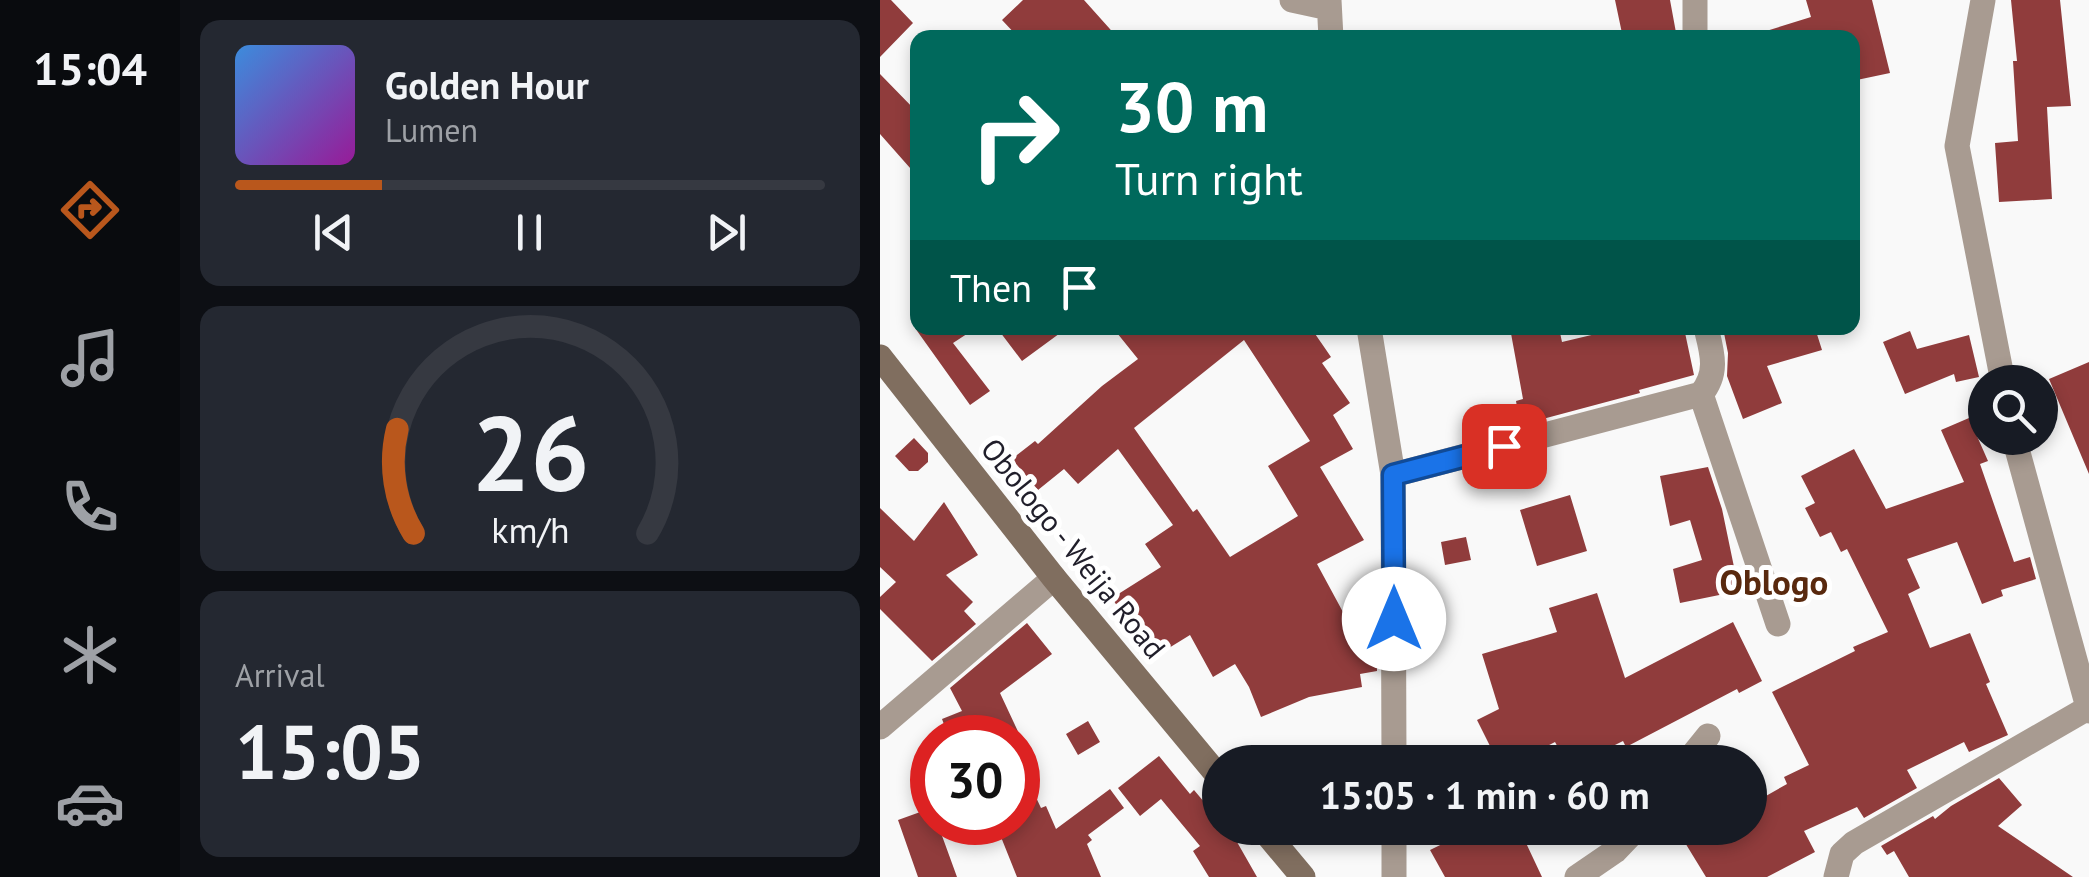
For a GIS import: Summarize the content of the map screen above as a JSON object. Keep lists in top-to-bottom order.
{
  "streets": {
    "street": ["Obologo - Weija Road"]
  },
  "districts": ["Oblogo"],
  "page": {
    "tabs": "15:04",
    "turn": ["30 m", "Turn right"],
    "song": ["Golden Hour", "Lumen"],
    "then": "Then",
    "tile": ["Arrival", "15:05"],
    "limit": "30",
    "trip": "15:05 · 1 min · 60 m",
    "gauge": ["26", "km/h"]
  }
}
